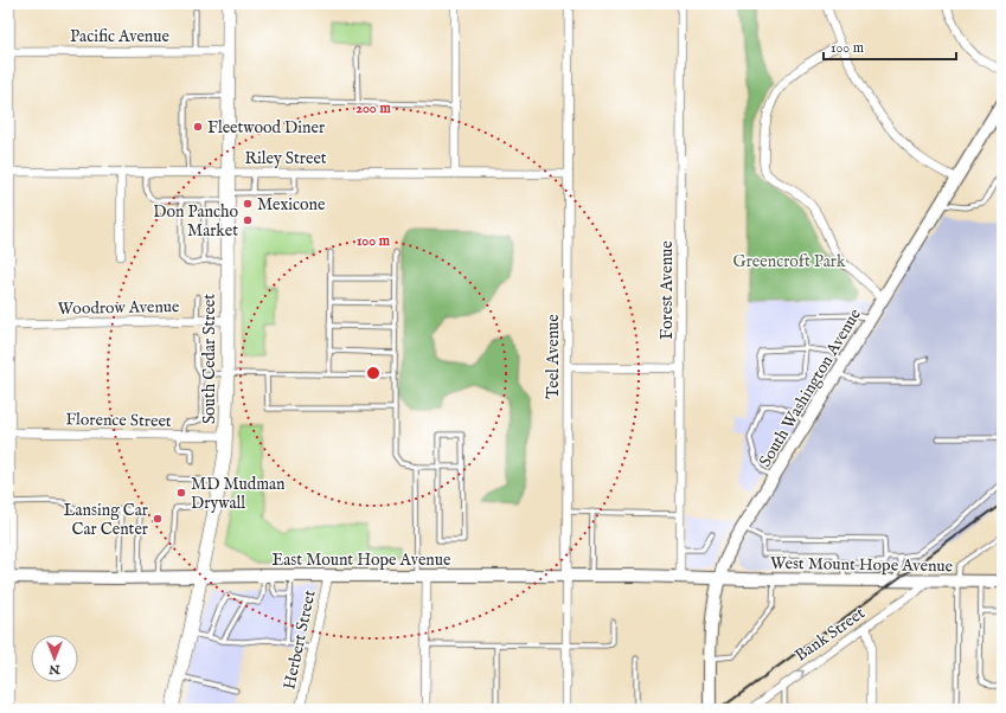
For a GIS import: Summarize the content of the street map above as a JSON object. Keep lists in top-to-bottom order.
{
  "streets": {
    "main road": ["South Cedar Street"],
    "street": [
      "Pacific Avenue",
      "Riley Street",
      "Forest Avenue",
      "Woodrow Avenue",
      "Teel Avenue",
      "South Washington Avenue",
      "Florence Street",
      "East Mount Hope Avenue",
      "West Mount Hope Avenue",
      "Bank Street",
      "Herbert Street"
    ]
  },
  "crossings": [
    ["Pacific Avenue", "South Cedar Street"],
    ["Riley Street", "Teel Avenue"],
    ["Riley Street", "South Cedar Street"],
    ["Forest Avenue", "East Mount Hope Avenue"],
    ["Woodrow Avenue", "South Cedar Street"],
    ["Teel Avenue", "East Mount Hope Avenue"],
    ["South Cedar Street", "Florence Street"],
    ["South Cedar Street", "East Mount Hope Avenue"],
    ["South Washington Avenue", "East Mount Hope Avenue"],
    ["South Washington Avenue", "West Mount Hope Avenue"],
    ["East Mount Hope Avenue", "West Mount Hope Avenue"],
    ["East Mount Hope Avenue", "Herbert Street"],
    ["West Mount Hope Avenue", "Bank Street"]
  ],
  "one_way": ["Bank Street"],
  "parks": ["Greencroft Park"],
  "places": [
    "Fleetwood Diner",
    "Mexicone",
    "Don Pancho Market",
    "MD Mudman Drywall",
    "Lansing Car Car Center"
  ],
  "scale_bar": "100 m",
  "north": "bottom",
  "rings": ["200 m", "100 m"]
}
